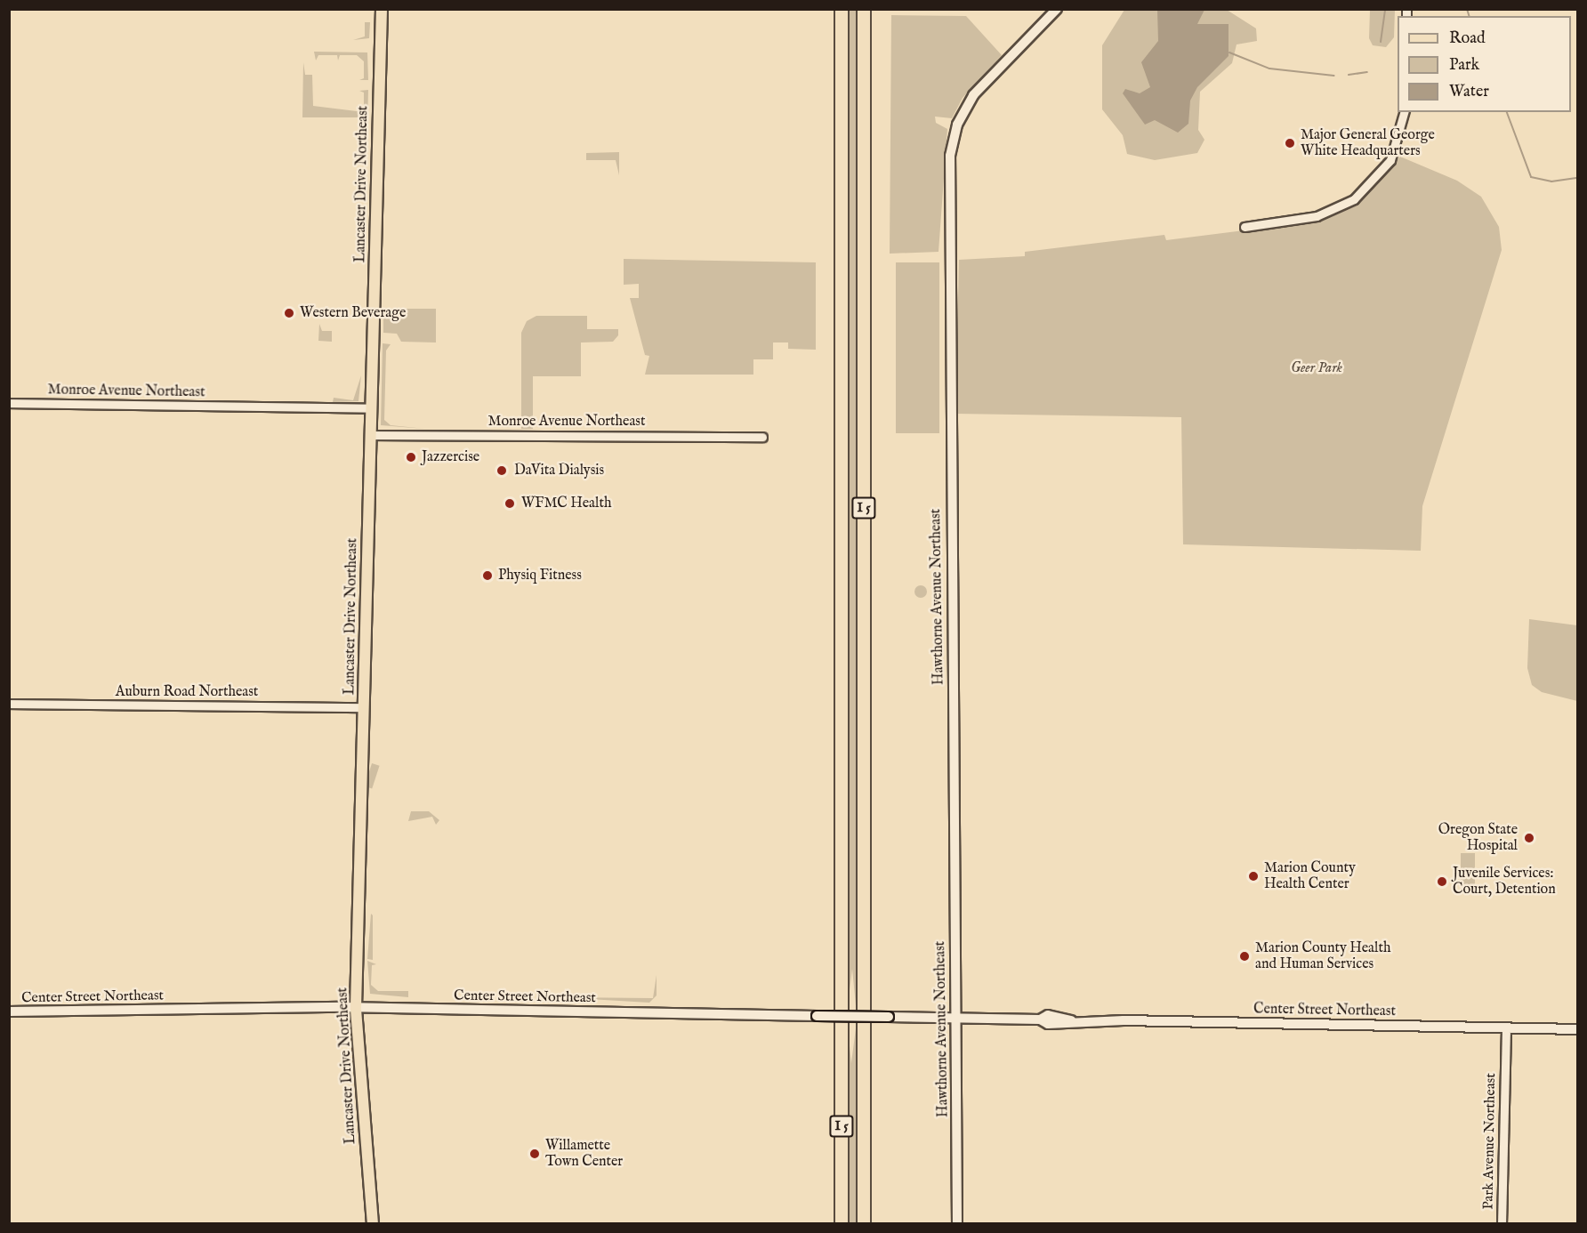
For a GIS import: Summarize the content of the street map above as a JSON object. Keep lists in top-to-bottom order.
{
  "streets": {
    "highway": ["I 5"],
    "main road": ["Lancaster Drive Northeast", "Hawthorne Avenue Northeast", "Center Street Northeast"],
    "street": ["Monroe Avenue Northeast", "Auburn Road Northeast", "Park Avenue Northeast"]
  },
  "crossings": [
    ["Lancaster Drive Northeast", "Monroe Avenue Northeast"],
    ["Lancaster Drive Northeast", "Auburn Road Northeast"],
    ["Lancaster Drive Northeast", "Center Street Northeast"],
    ["Hawthorne Avenue Northeast", "Center Street Northeast"],
    ["Center Street Northeast", "Park Avenue Northeast"]
  ],
  "parks": ["Geer Park"],
  "places": [
    "Major General George White Headquarters",
    "Western Beverage",
    "Jazzercise",
    "DaVita Dialysis",
    "WFMC Health",
    "Physiq Fitness",
    "Oregon State Hospital",
    "Marion County Health Center",
    "Juvenile Services: Court, Detention",
    "Marion County Health and Human Services",
    "Willamette Town Center"
  ],
  "legend": ["Road", "Park", "Water"]
}
